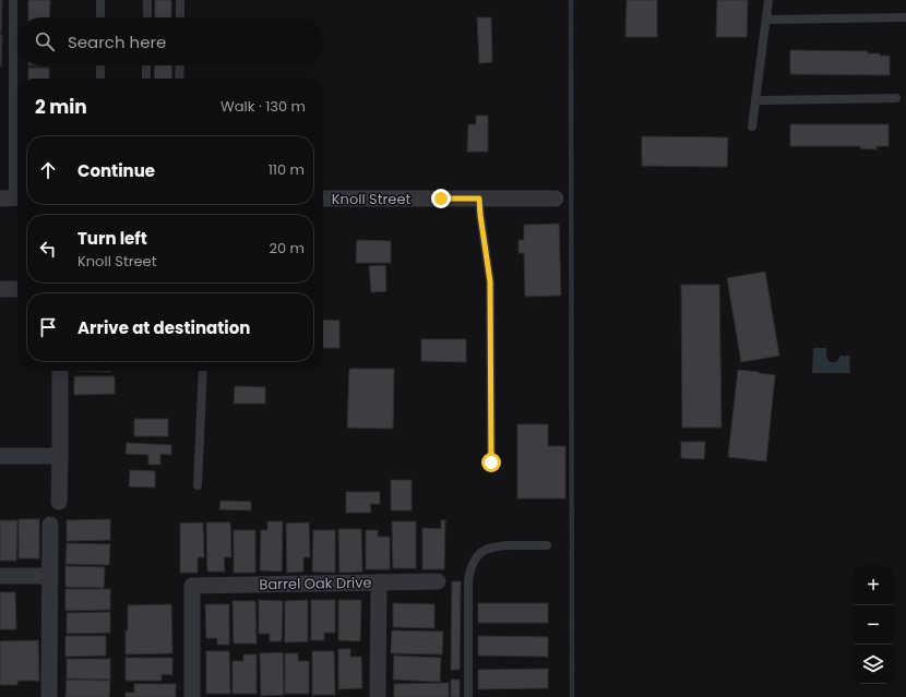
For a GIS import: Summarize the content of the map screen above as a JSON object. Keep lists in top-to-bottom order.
{
  "streets": {
    "street": ["Knoll Street", "Barrel Oak Drive"]
  },
  "page": {
    "search": "Search here",
    "heading": ["2 min", "Walk · 130 m"],
    "list": [
      ["Continue", "110 m"],
      ["Turn left", "Knoll Street", "20 m"],
      "Arrive at destination"
    ],
    "map_buttons": ["+", "−"]
  }
}
